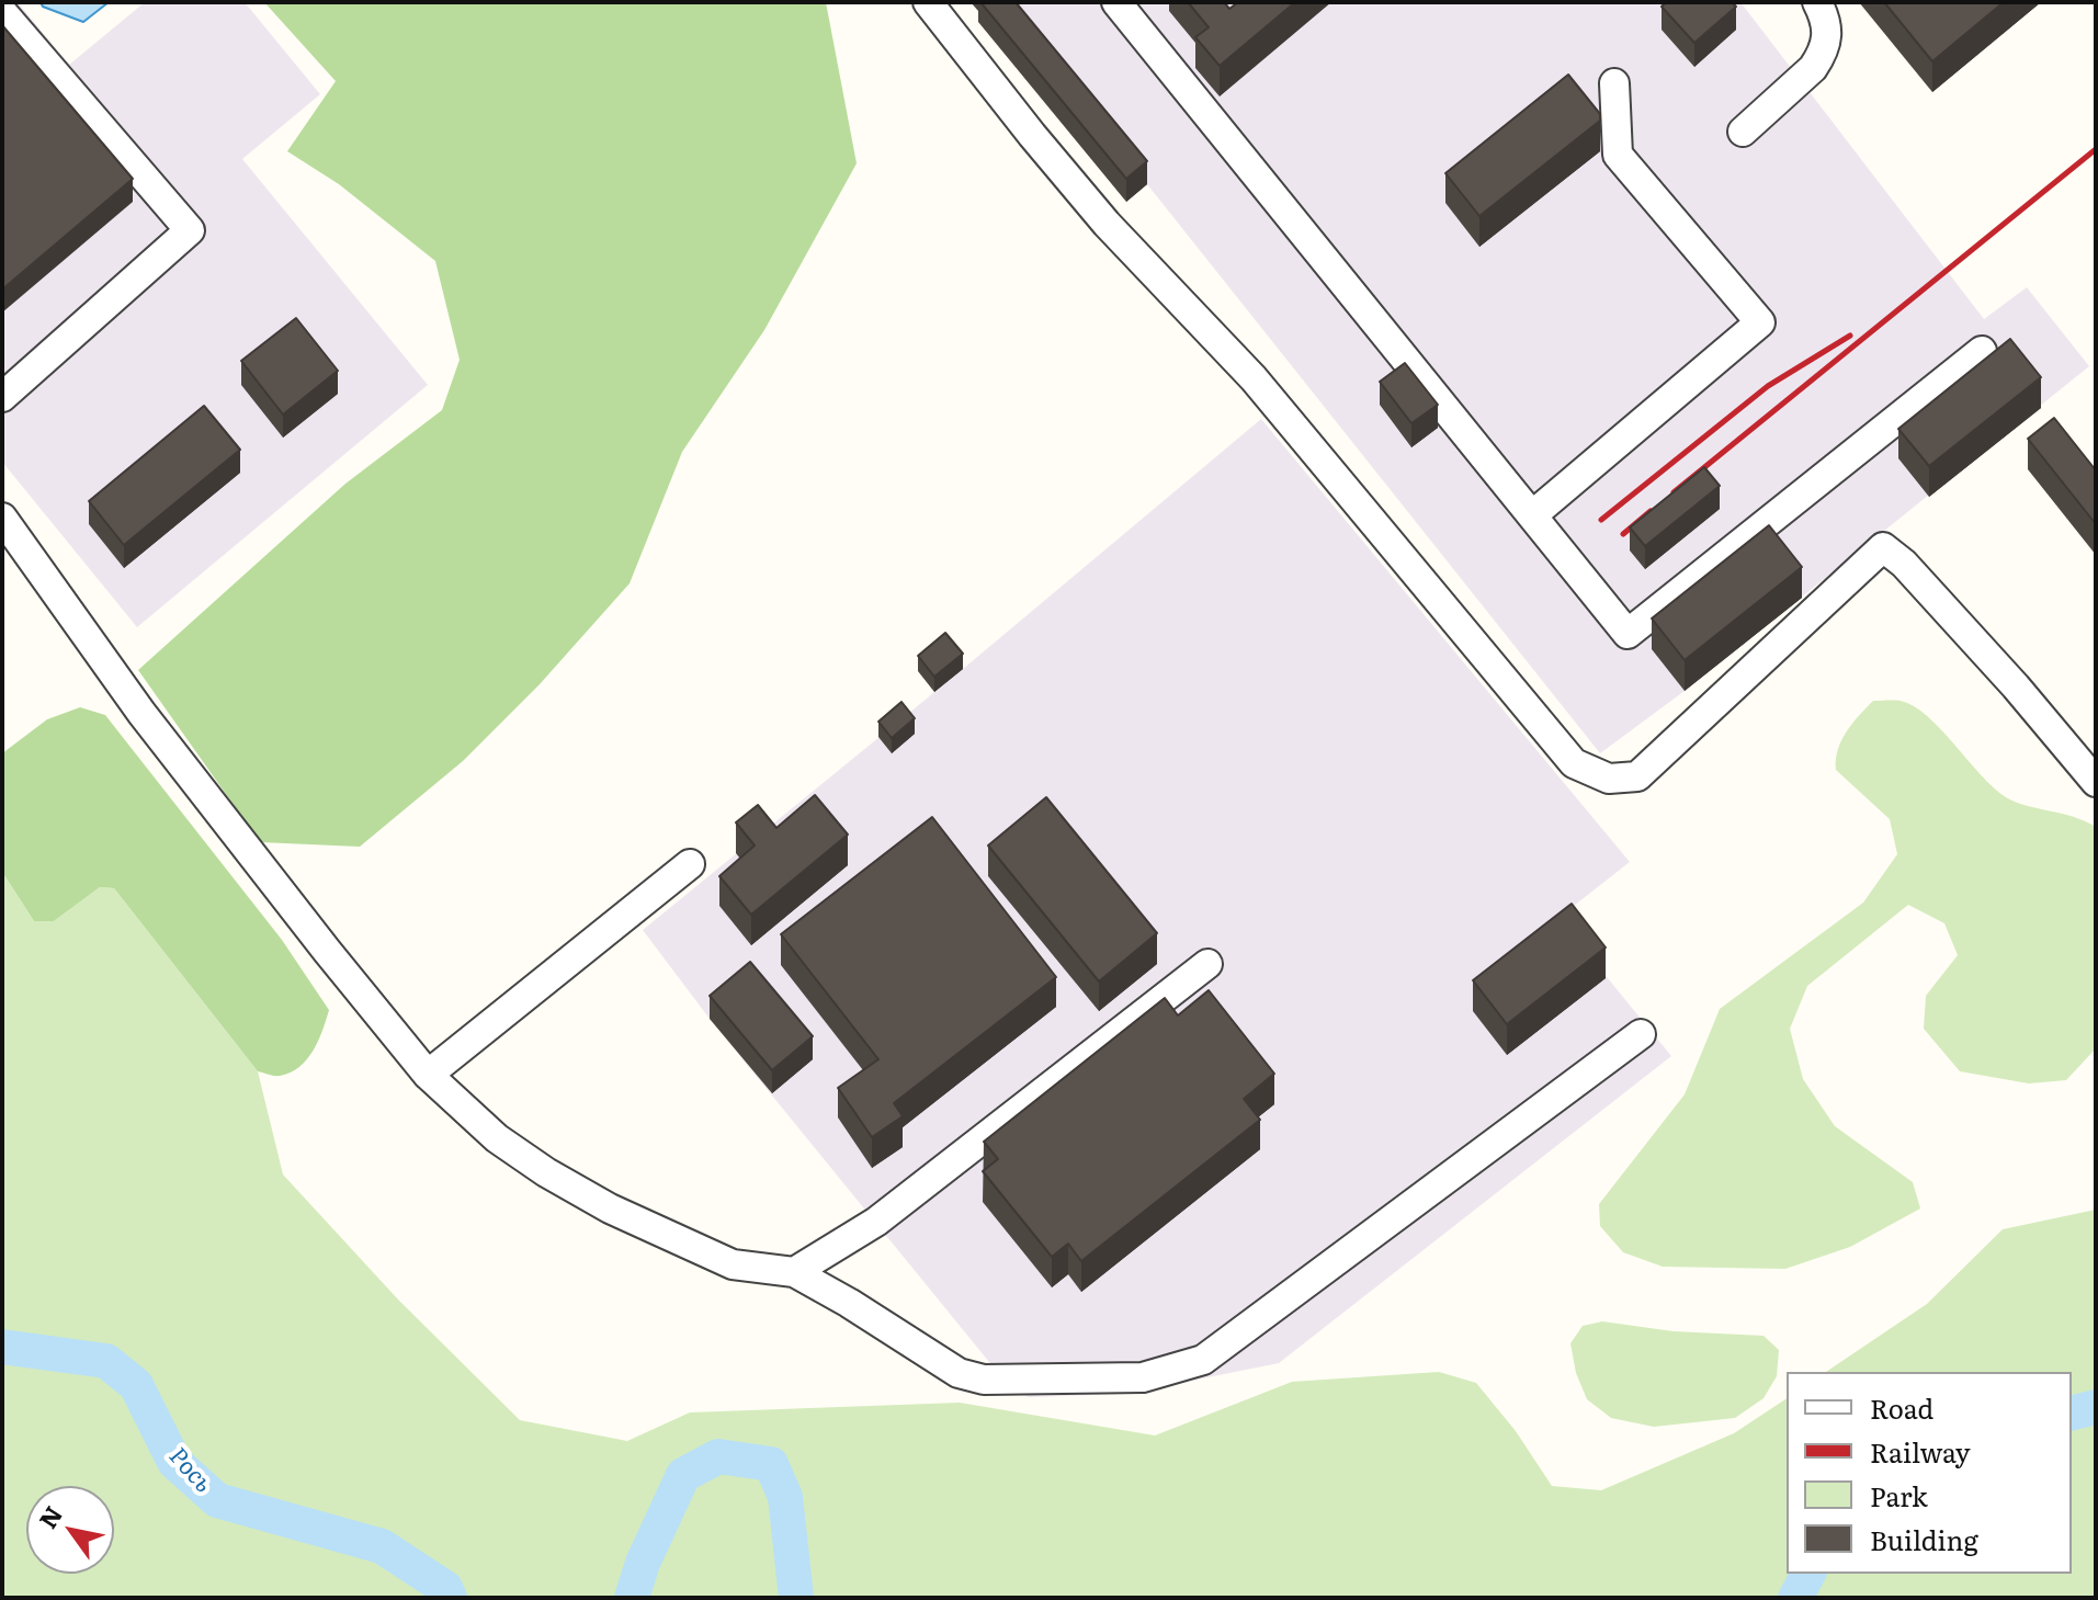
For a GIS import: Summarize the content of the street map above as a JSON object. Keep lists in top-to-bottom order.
{
  "water": ["Рось"],
  "legend": [
    "Road",
    "Railway",
    "Park",
    "Building"
  ],
  "north": "top left"
}
